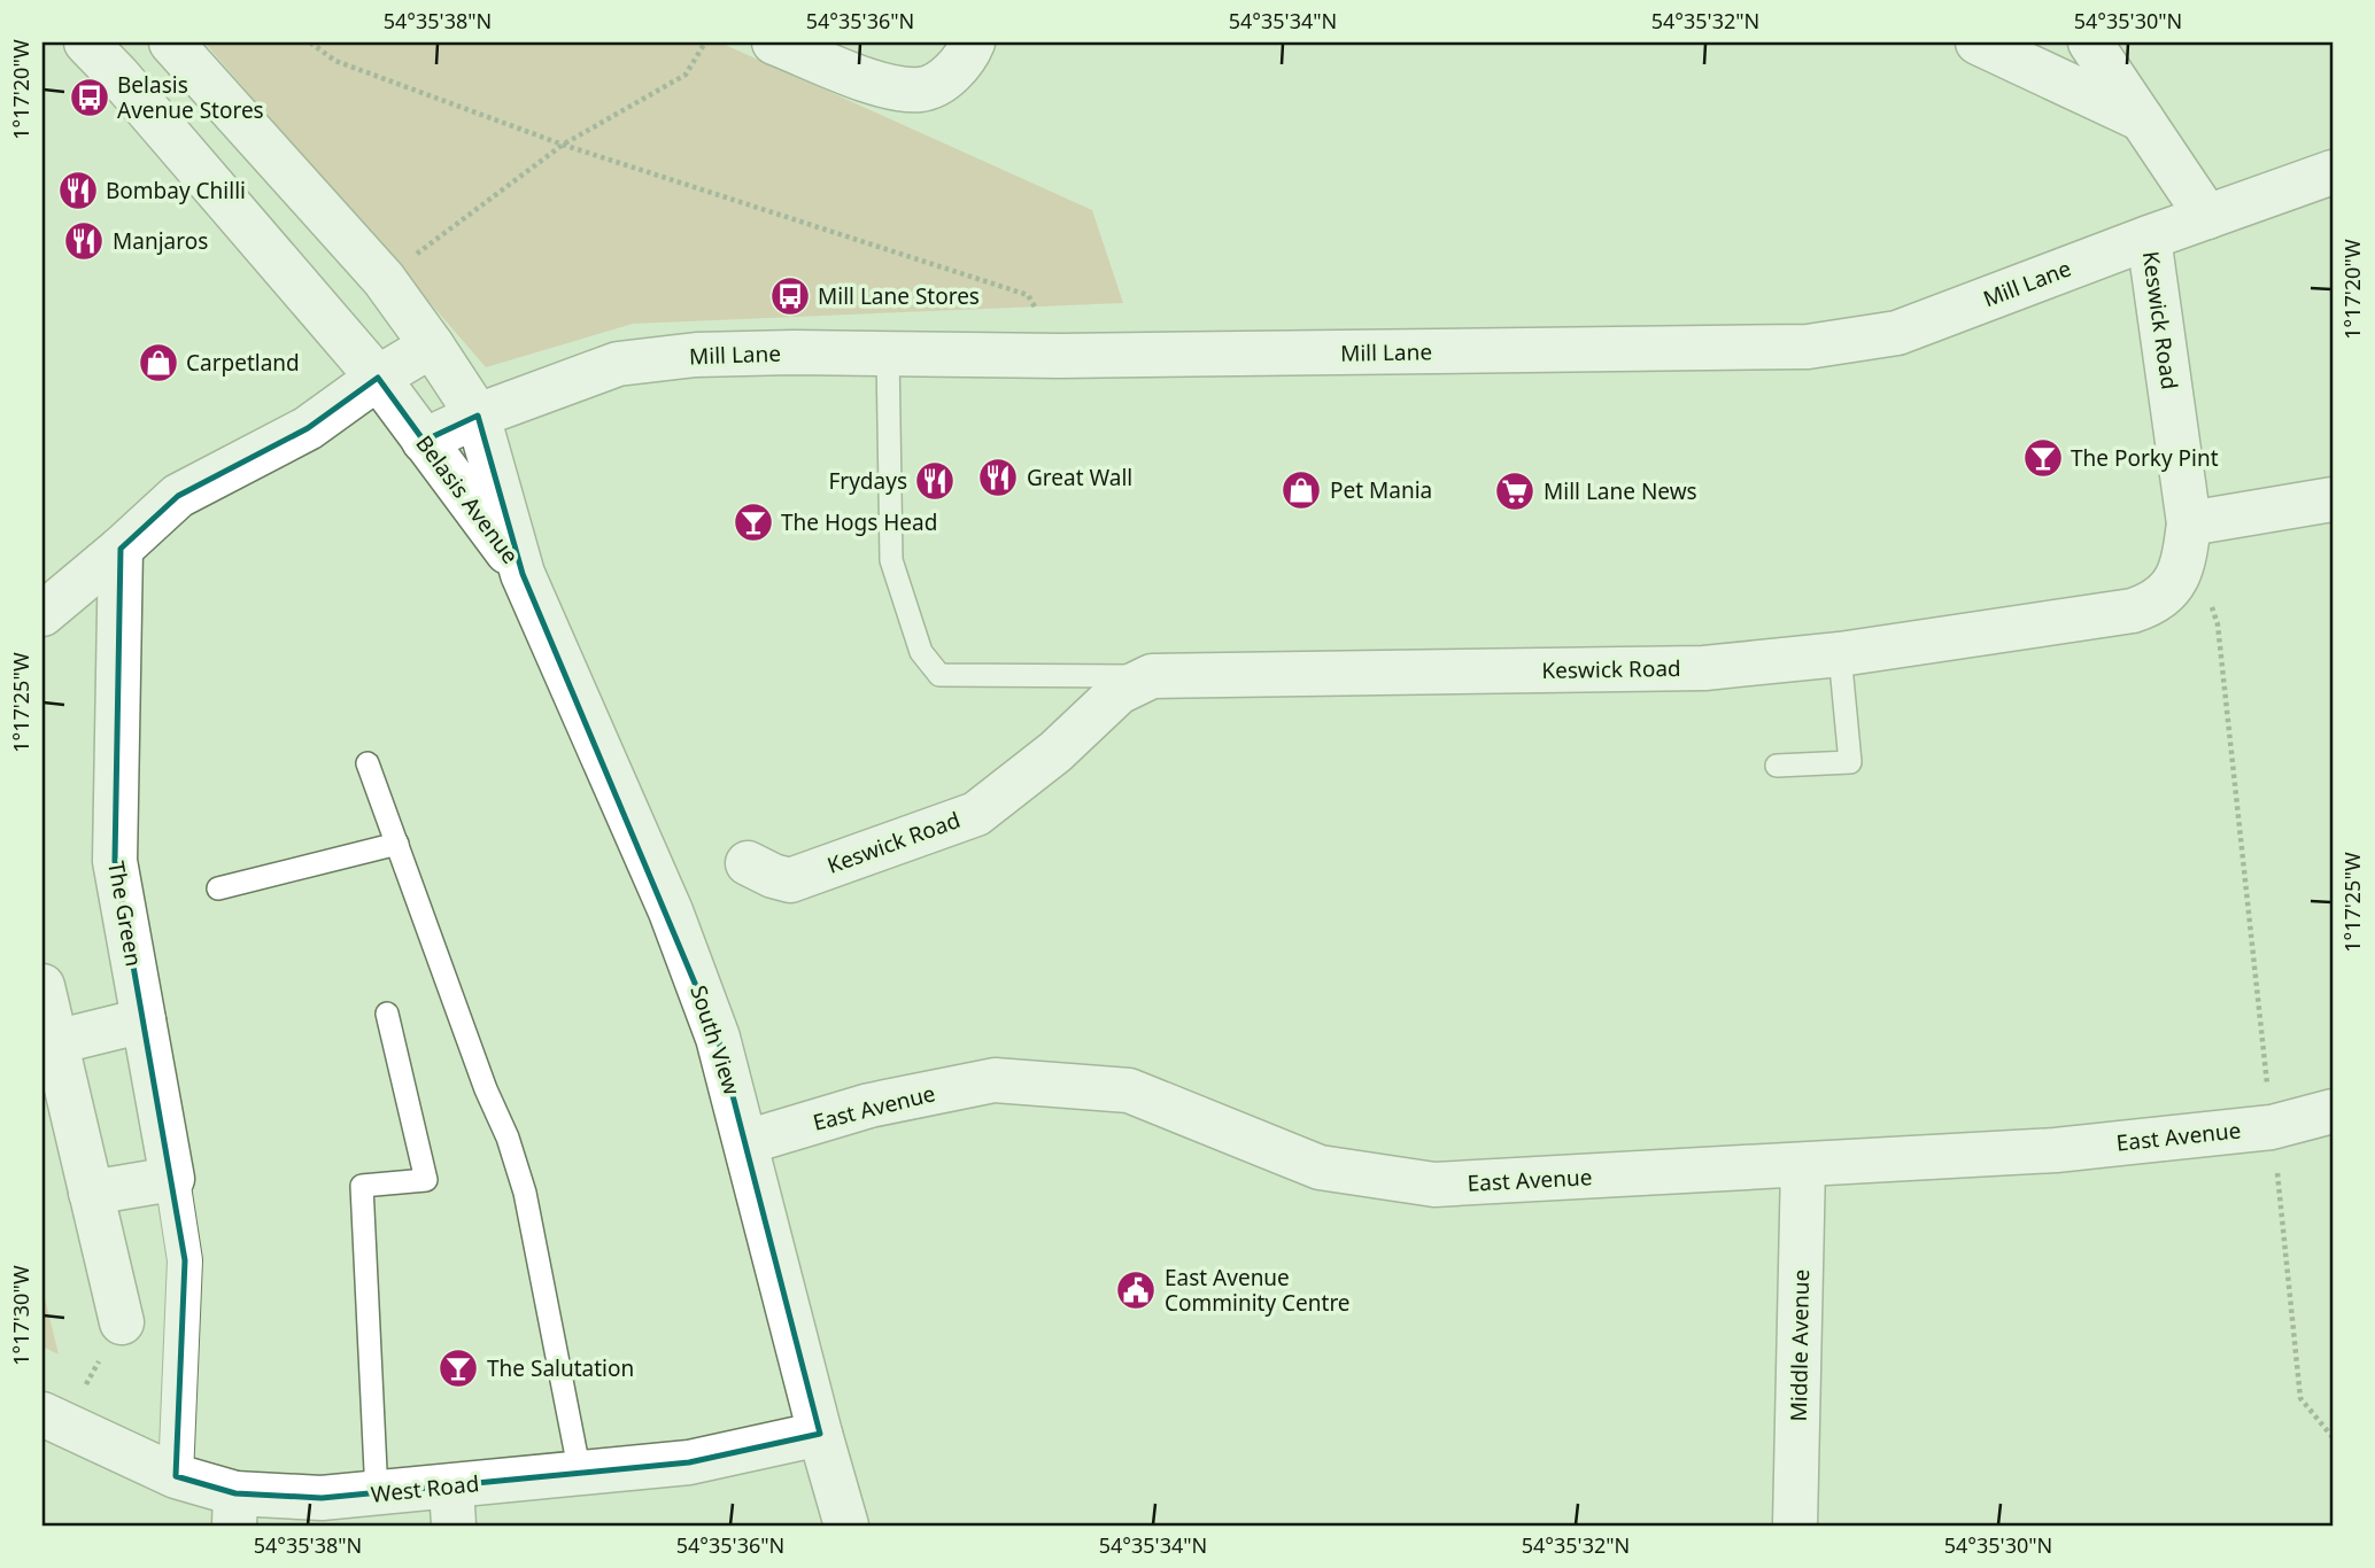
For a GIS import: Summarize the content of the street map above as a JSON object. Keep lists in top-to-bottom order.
{
  "streets": {
    "street": [
      "Mill Lane",
      "Keswick Road",
      "Belasis Avenue",
      "The Green",
      "South View",
      "East Avenue",
      "Middle Avenue",
      "West Road"
    ]
  },
  "crossings": [
    ["Mill Lane", "Keswick Road"],
    ["Mill Lane", "Belasis Avenue"],
    ["Belasis Avenue", "South View"],
    ["The Green", "West Road"],
    ["South View", "East Avenue"],
    ["South View", "West Road"],
    ["East Avenue", "Middle Avenue"]
  ],
  "places": {
    "bus stop": ["Belasis Avenue Stores", "Mill Lane Stores"],
    "restaurant": [
      "Bombay Chilli",
      "Manjaros",
      "Great Wall",
      "Frydays"
    ],
    "shop": ["Carpetland", "Pet Mania"],
    "bar": ["The Porky Pint", "The Hogs Head", "The Salutation"],
    "supermarket": ["Mill Lane News"],
    "public building": ["East Avenue Comminity Centre"]
  },
  "coordinates": [
    "54°35'38\"N",
    "54°35'36\"N",
    "54°35'34\"N",
    "54°35'32\"N",
    "54°35'30\"N",
    "1°17'20\"W",
    "1°17'25\"W",
    "1°17'30\"W"
  ]
}
